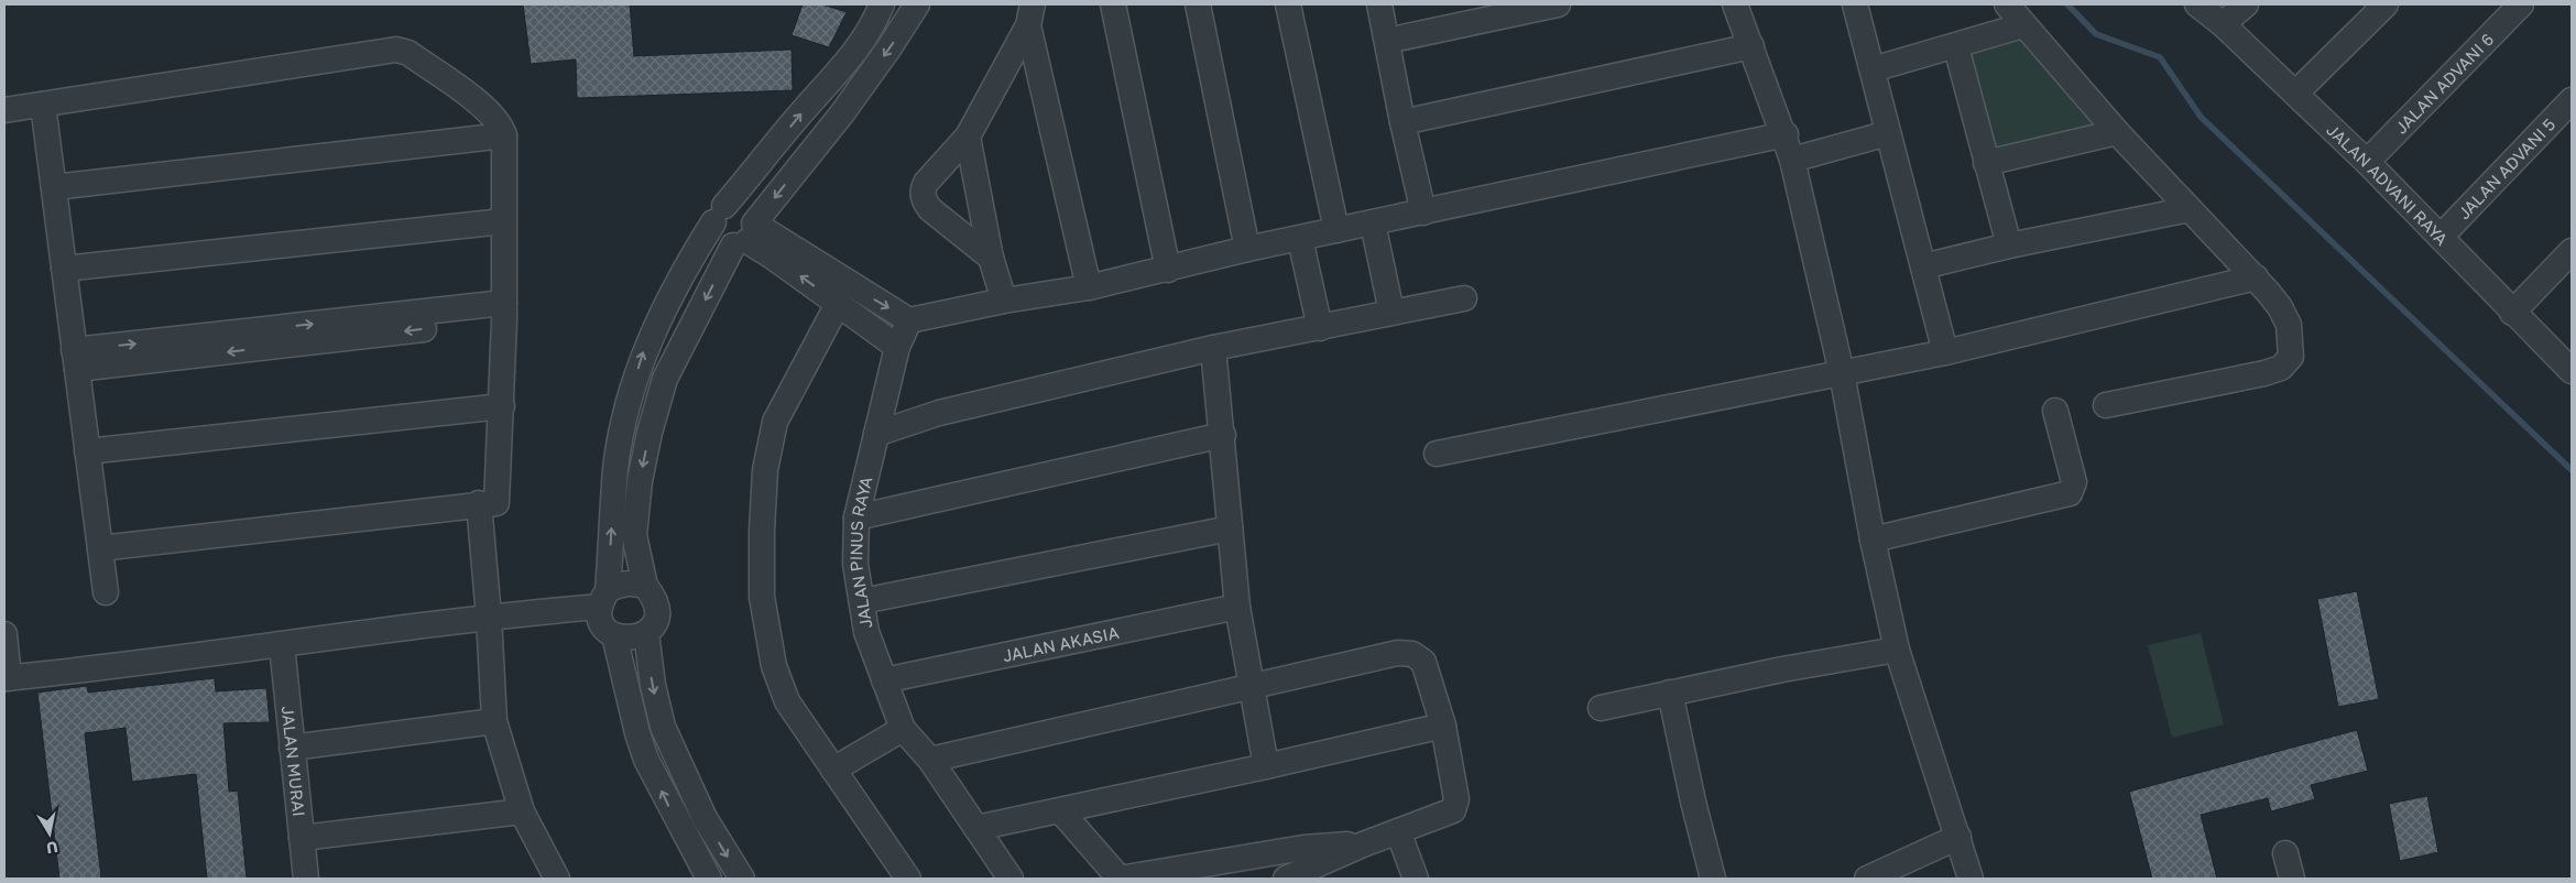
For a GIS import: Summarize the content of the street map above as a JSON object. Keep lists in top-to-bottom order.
{
  "streets": {
    "street": [
      "JALAN ADVANI 6",
      "JALAN ADVANI 5",
      "JALAN ADVANI RAYA",
      "JALAN PINUS RAYA",
      "JALAN AKASIA",
      "JALAN MURAI"
    ]
  },
  "crossings": [
    ["JALAN ADVANI 6", "JALAN ADVANI RAYA"],
    ["JALAN ADVANI 5", "JALAN ADVANI RAYA"],
    ["JALAN PINUS RAYA", "JALAN AKASIA"]
  ],
  "north": "bottom"
}
